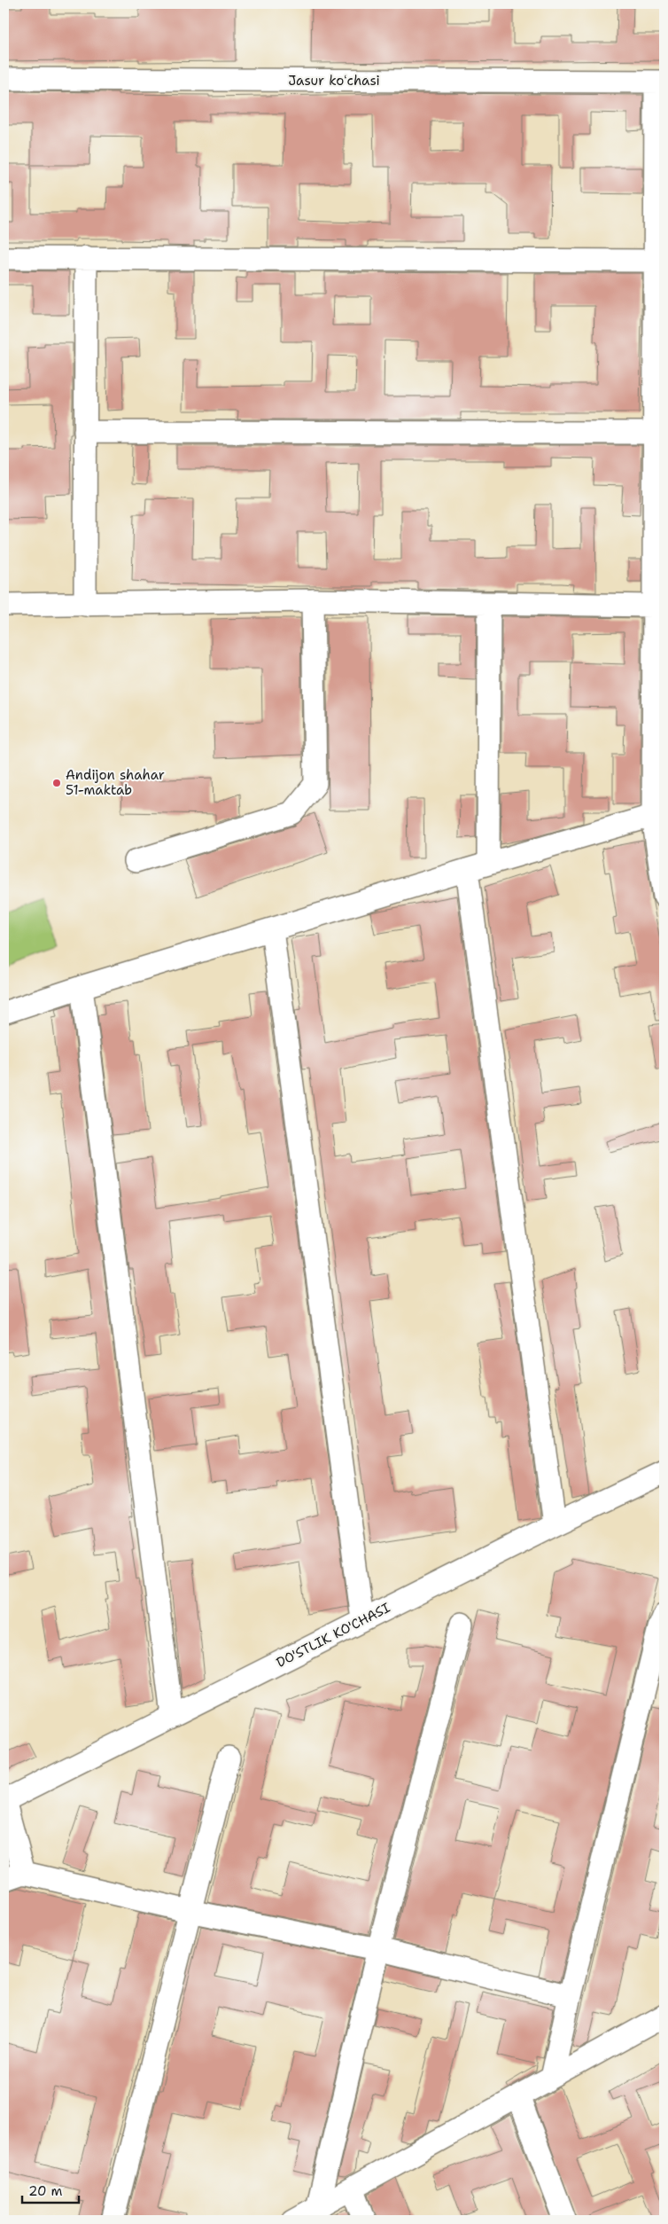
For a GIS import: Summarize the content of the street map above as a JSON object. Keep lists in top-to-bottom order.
{
  "streets": {
    "street": ["Jasur koʻchasi", "DO'STLIK KO'CHASI"]
  },
  "places": ["Andijon shahar 51-maktab"],
  "scale_bar": "20 m"
}
